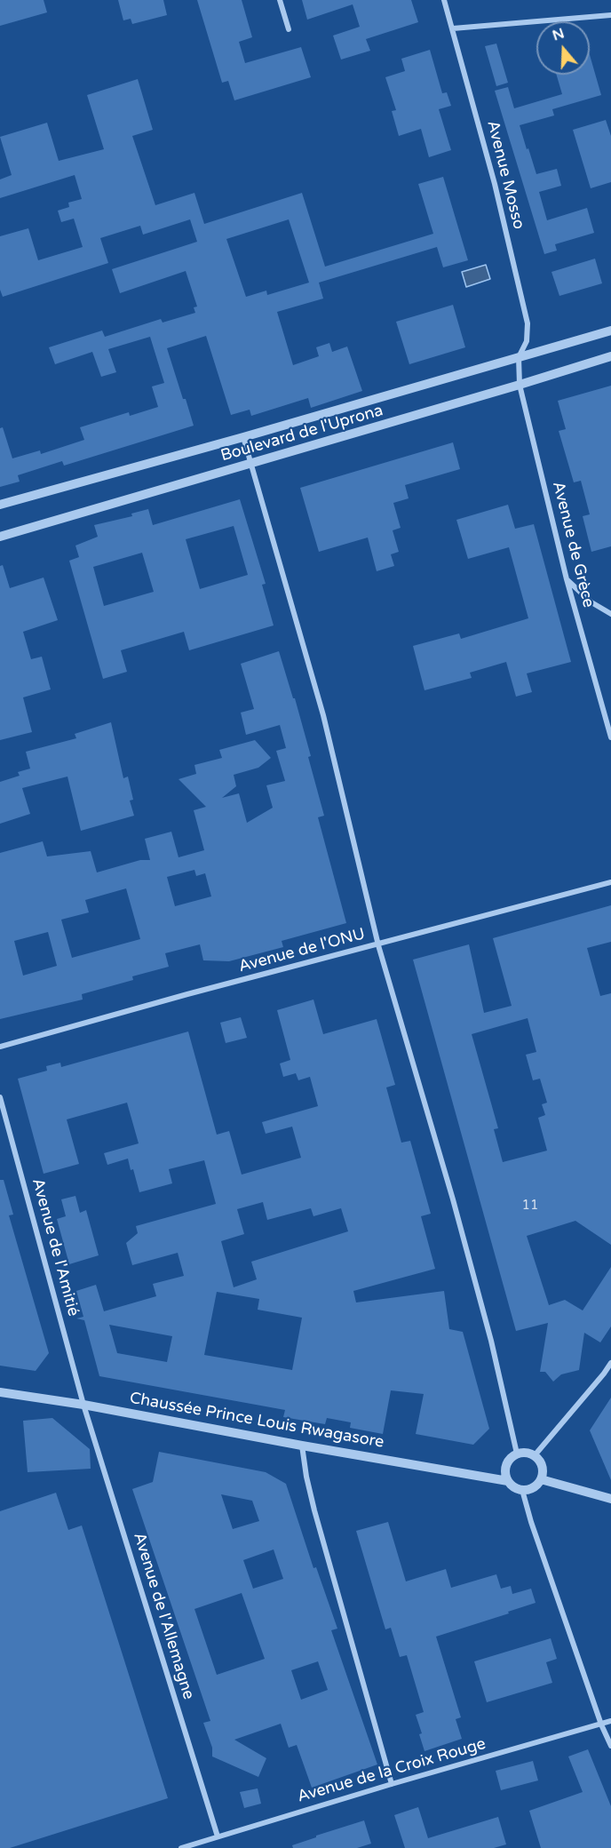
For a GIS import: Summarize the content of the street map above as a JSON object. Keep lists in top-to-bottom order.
{
  "streets": {
    "street": [
      "Avenue Mosso",
      "Boulevard de l'Uprona",
      "Avenue de Grèce",
      "Avenue de l'ONU",
      "Avenue de l'Amitié",
      "Chaussée Prince Louis Rwagasore",
      "Avenue de l'Allemagne",
      "Avenue de la Croix Rouge"
    ]
  },
  "crossings": [
    ["Avenue Mosso", "Boulevard de l'Uprona"],
    ["Avenue Mosso", "Avenue de Grèce"],
    ["Boulevard de l'Uprona", "Avenue de Grèce"],
    ["Avenue de l'Amitié", "Chaussée Prince Louis Rwagasore"],
    ["Avenue de l'Amitié", "Avenue de l'Allemagne"],
    ["Chaussée Prince Louis Rwagasore", "Avenue de l'Allemagne"],
    ["Avenue de l'Allemagne", "Avenue de la Croix Rouge"]
  ],
  "house_numbers": ["11"],
  "north": "top"
}
